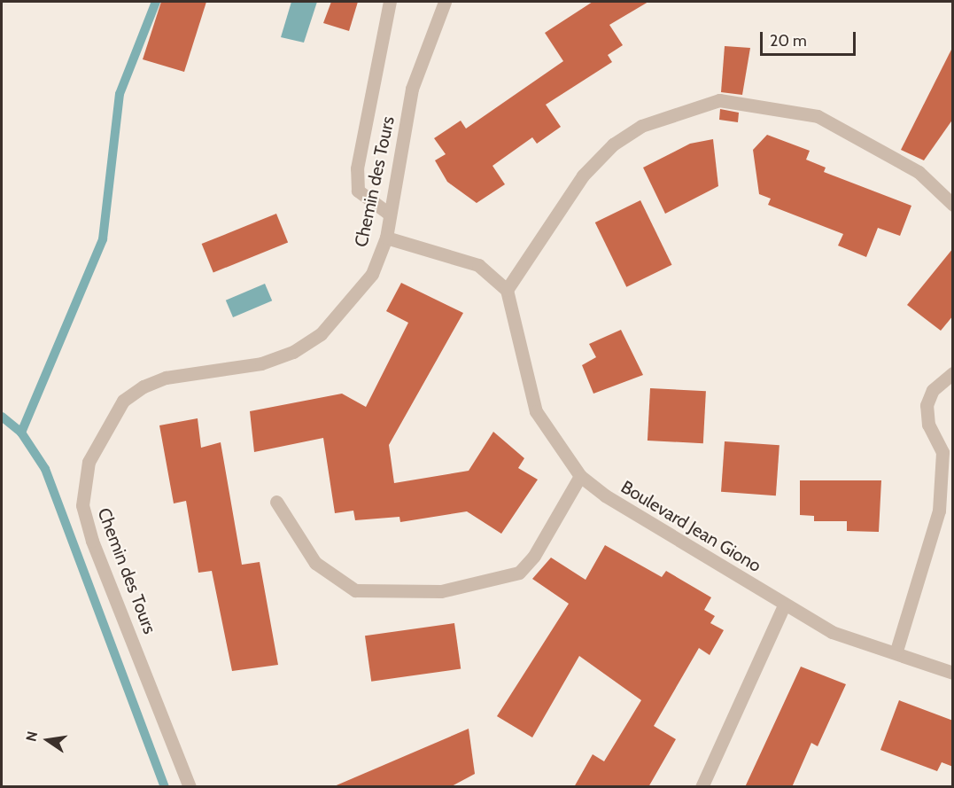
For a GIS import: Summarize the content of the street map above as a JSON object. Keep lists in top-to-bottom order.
{
  "streets": {
    "street": ["Chemin des Tours", "Boulevard Jean Giono"]
  },
  "scale_bar": "20 m",
  "north": "left"
}
